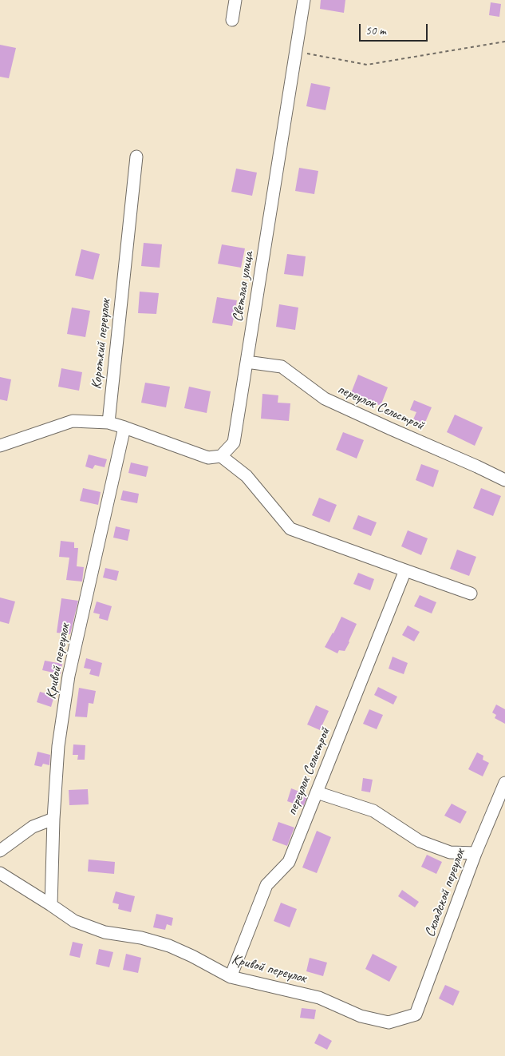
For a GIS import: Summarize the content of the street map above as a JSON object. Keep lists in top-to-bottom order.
{
  "streets": {
    "street": [
      "Светлая улица",
      "Короткий переулок",
      "переулок Сельстрой",
      "Кривой переулок",
      "Складской переулок"
    ]
  },
  "crossings": [
    ["Светлая улица", "переулок Сельстрой"],
    ["переулок Сельстрой", "Кривой переулок"],
    ["Кривой переулок", "Складской переулок"]
  ],
  "scale_bar": "50 m"
}
